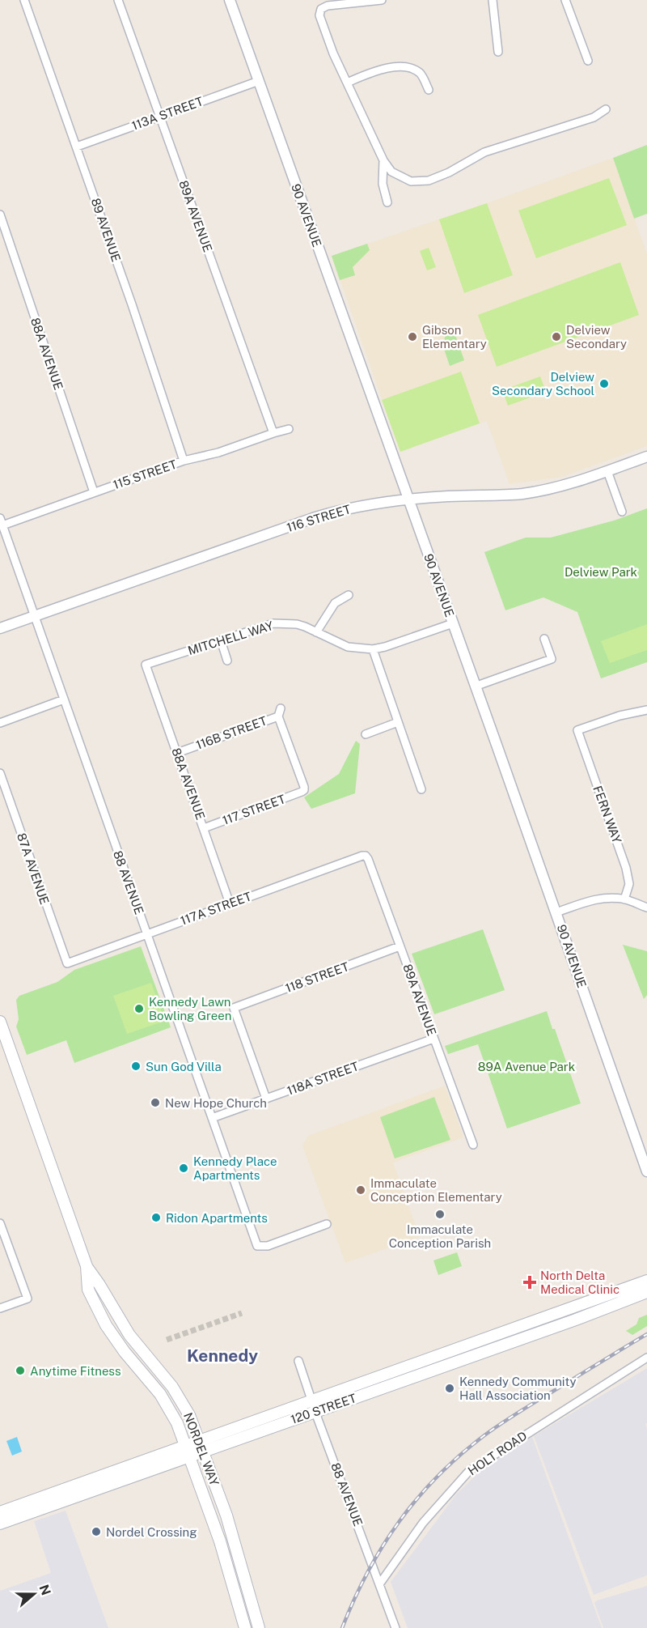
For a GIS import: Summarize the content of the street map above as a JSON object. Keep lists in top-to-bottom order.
{
  "streets": {
    "main road": ["120 STREET", "NORDEL WAY"],
    "street": [
      "113A STREET",
      "90 AVENUE",
      "89A AVENUE",
      "89 AVENUE",
      "88A AVENUE",
      "115 STREET",
      "116 STREET",
      "MITCHELL WAY",
      "116B STREET",
      "117 STREET",
      "FERN WAY",
      "87A AVENUE",
      "88 AVENUE",
      "117A STREET",
      "118 STREET",
      "118A STREET",
      "HOLT ROAD"
    ]
  },
  "crossings": [
    ["113A STREET", "90 AVENUE"],
    ["113A STREET", "89A AVENUE"],
    ["113A STREET", "89 AVENUE"],
    ["90 AVENUE", "116 STREET"],
    ["90 AVENUE", "MITCHELL WAY"],
    ["89A AVENUE", "115 STREET"],
    ["89A AVENUE", "117A STREET"],
    ["89A AVENUE", "118 STREET"],
    ["89A AVENUE", "118A STREET"],
    ["89 AVENUE", "115 STREET"],
    ["88A AVENUE", "115 STREET"],
    ["88A AVENUE", "MITCHELL WAY"],
    ["88A AVENUE", "116B STREET"],
    ["88A AVENUE", "117 STREET"],
    ["88A AVENUE", "117A STREET"],
    ["115 STREET", "88 AVENUE"],
    ["116 STREET", "88 AVENUE"],
    ["116B STREET", "117 STREET"],
    ["87A AVENUE", "117A STREET"],
    ["88 AVENUE", "117A STREET"],
    ["88 AVENUE", "118A STREET"],
    ["88 AVENUE", "120 STREET"],
    ["88 AVENUE", "HOLT ROAD"],
    ["118 STREET", "118A STREET"],
    ["120 STREET", "NORDEL WAY"]
  ],
  "districts": ["Kennedy"],
  "parks": ["Delview Park", "89A Avenue Park"],
  "places": {
    "other": [
      "Gibson Elementary",
      "Delview Secondary",
      "Delview Secondary School",
      "Kennedy Lawn Bowling Green",
      "Sun God Villa",
      "New Hope Church",
      "Kennedy Place Apartments",
      "Immaculate Conception Elementary",
      "Immaculate Conception Parish",
      "Ridon Apartments",
      "Anytime Fitness",
      "Kennedy Community Hall Association",
      "Nordel Crossing"
    ],
    "health": ["North Delta Medical Clinic"]
  },
  "north": "right"
}
